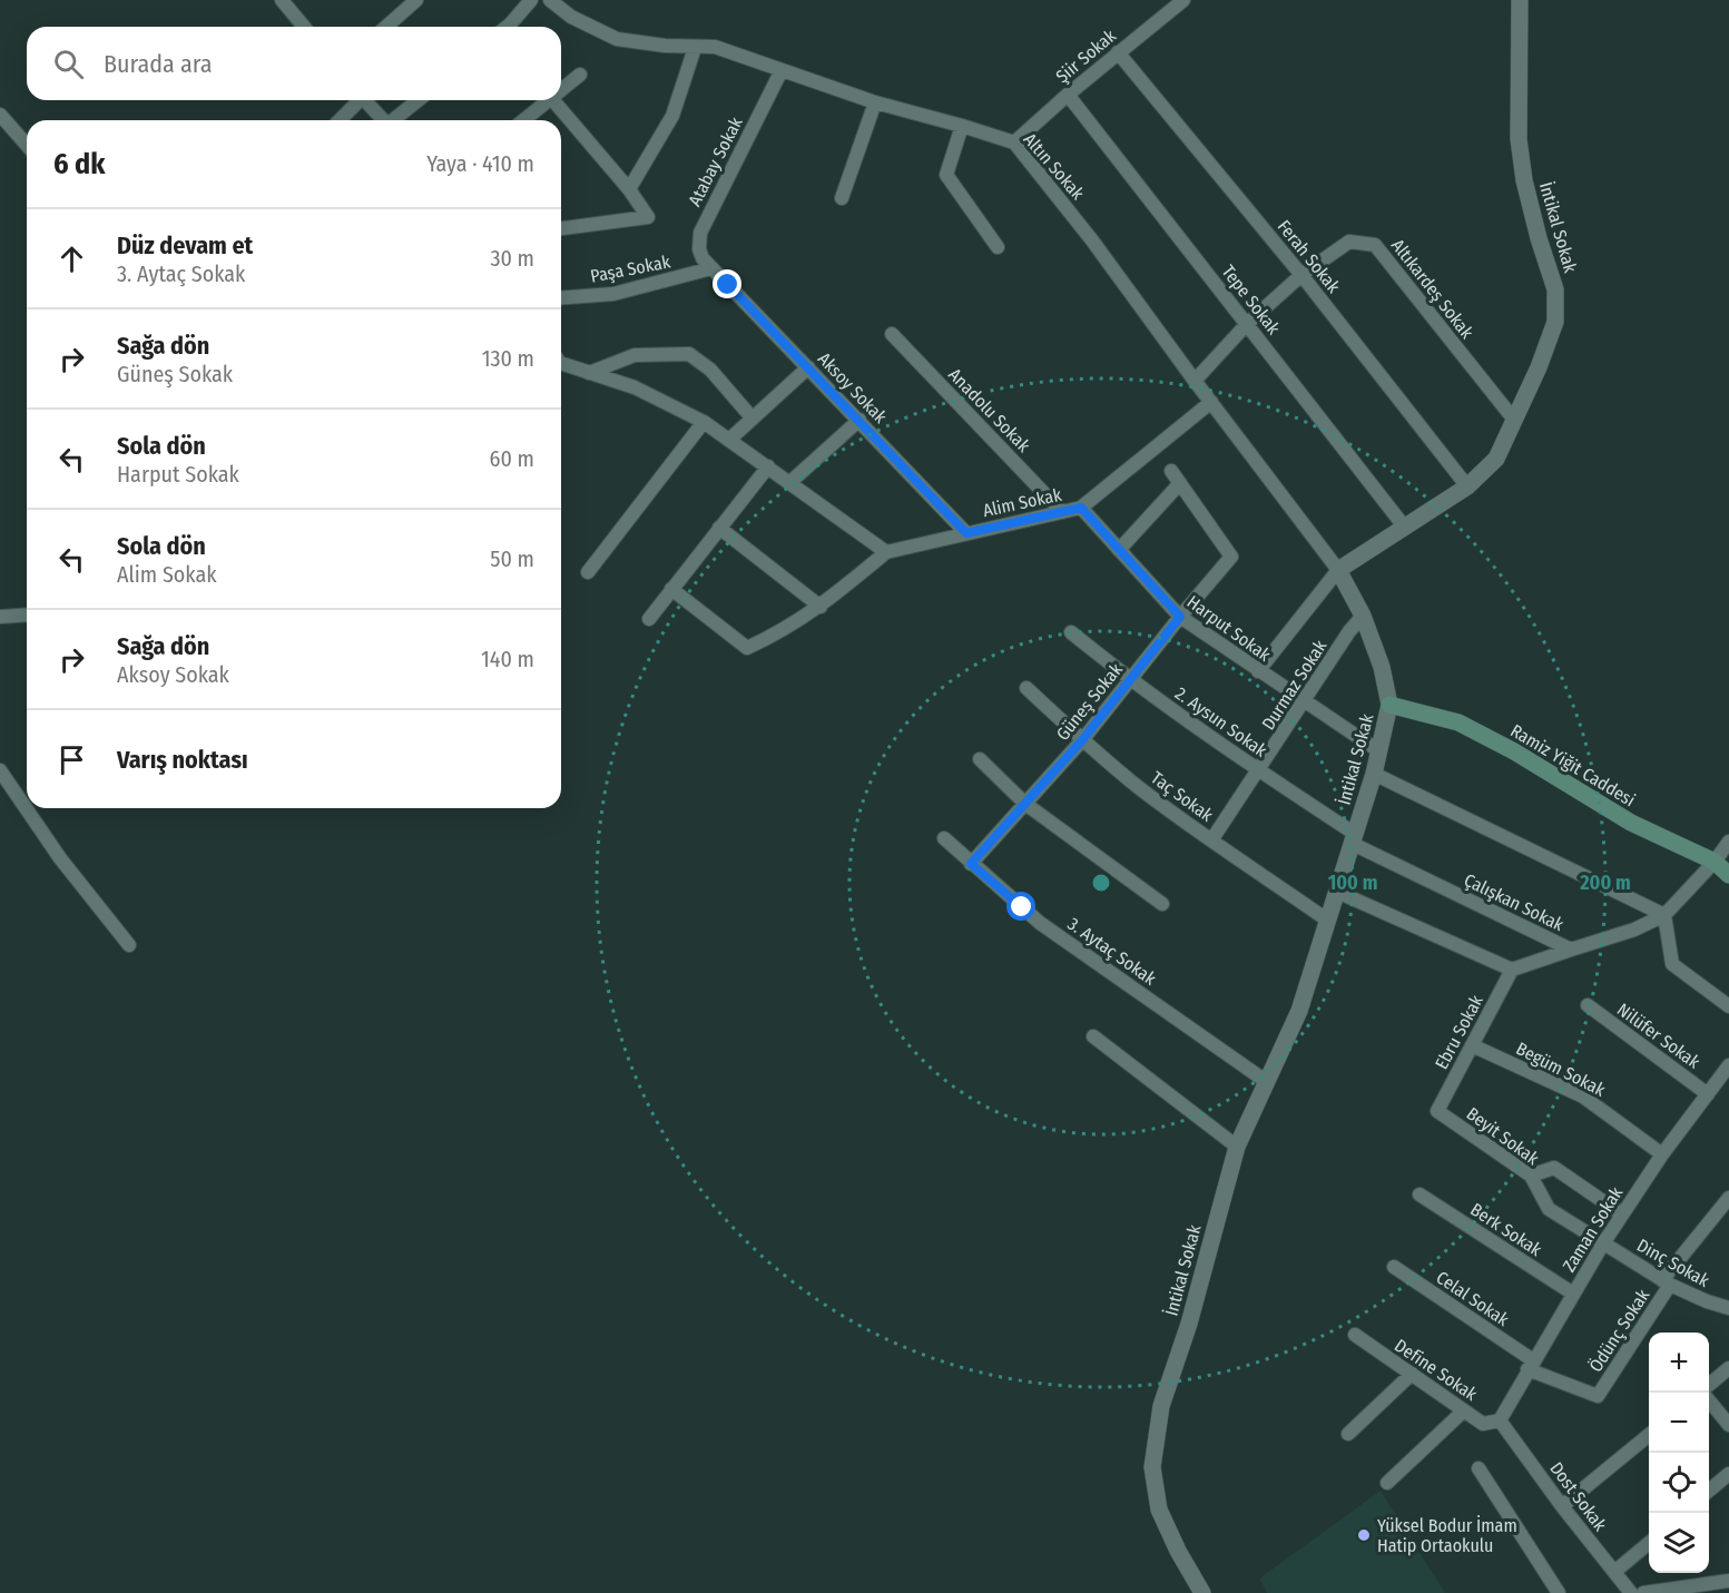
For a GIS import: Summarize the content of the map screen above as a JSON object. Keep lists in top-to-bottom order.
{
  "streets": {
    "main road": ["Ramiz Yiğit Caddesi"],
    "street": [
      "Şiir Sokak",
      "Atabay Sokak",
      "Altın Sokak",
      "İntikal Sokak",
      "Ferah Sokak",
      "Paşa Sokak",
      "Altıkardeş Sokak",
      "Tepe Sokak",
      "Aksoy Sokak",
      "Anadolu Sokak",
      "Alim Sokak",
      "Harput Sokak",
      "Durmaz Sokak",
      "Güneş Sokak",
      "2. Aysun Sokak",
      "Taç Sokak",
      "Çalışkan Sokak",
      "3. Aytaç Sokak",
      "Ebru Sokak",
      "Nilüfer Sokak",
      "Begüm Sokak",
      "Beyit Sokak",
      "Berk Sokak",
      "Zaman Sokak",
      "Dinç Sokak",
      "Celal Sokak",
      "Ödünç Sokak",
      "Define Sokak",
      "Dost Sokak"
    ]
  },
  "crossings": [
    ["Şiir Sokak", "Altın Sokak"],
    ["Şiir Sokak", "Ferah Sokak"],
    ["Şiir Sokak", "Tepe Sokak"],
    ["Atabay Sokak", "Altın Sokak"],
    ["Atabay Sokak", "Paşa Sokak"],
    ["Atabay Sokak", "Aksoy Sokak"],
    ["Altın Sokak", "İntikal Sokak"],
    ["Altın Sokak", "Altıkardeş Sokak"],
    ["Altın Sokak", "Alim Sokak"],
    ["İntikal Sokak", "Ferah Sokak"],
    ["İntikal Sokak", "Altıkardeş Sokak"],
    ["İntikal Sokak", "Tepe Sokak"],
    ["İntikal Sokak", "Harput Sokak"],
    ["İntikal Sokak", "Durmaz Sokak"],
    ["İntikal Sokak", "2. Aysun Sokak"],
    ["İntikal Sokak", "Ramiz Yiğit Caddesi"],
    ["İntikal Sokak", "Taç Sokak"],
    ["İntikal Sokak", "Çalışkan Sokak"],
    ["İntikal Sokak", "3. Aytaç Sokak"],
    ["Ferah Sokak", "Altıkardeş Sokak"],
    ["Paşa Sokak", "Aksoy Sokak"],
    ["Altıkardeş Sokak", "Tepe Sokak"],
    ["Aksoy Sokak", "Alim Sokak"],
    ["Anadolu Sokak", "Alim Sokak"],
    ["Alim Sokak", "Harput Sokak"],
    ["Harput Sokak", "Durmaz Sokak"],
    ["Harput Sokak", "Güneş Sokak"],
    ["Durmaz Sokak", "2. Aysun Sokak"],
    ["Durmaz Sokak", "Taç Sokak"],
    ["Güneş Sokak", "2. Aysun Sokak"],
    ["Güneş Sokak", "Taç Sokak"],
    ["Güneş Sokak", "3. Aytaç Sokak"],
    ["2. Aysun Sokak", "Çalışkan Sokak"],
    ["Ramiz Yiğit Caddesi", "Çalışkan Sokak"],
    ["Ebru Sokak", "Begüm Sokak"],
    ["Ebru Sokak", "Beyit Sokak"],
    ["Nilüfer Sokak", "Zaman Sokak"],
    ["Begüm Sokak", "Zaman Sokak"],
    ["Beyit Sokak", "Zaman Sokak"],
    ["Beyit Sokak", "Dinç Sokak"],
    ["Berk Sokak", "Zaman Sokak"],
    ["Zaman Sokak", "Dinç Sokak"],
    ["Zaman Sokak", "Celal Sokak"],
    ["Zaman Sokak", "Define Sokak"],
    ["Zaman Sokak", "Dost Sokak"],
    ["Dinç Sokak", "Ödünç Sokak"],
    ["Celal Sokak", "Ödünç Sokak"],
    ["Define Sokak", "Dost Sokak"]
  ],
  "places": ["Yüksel Bodur İmam Hatip Ortaokulu"],
  "page": {
    "search": "Burada ara",
    "heading": ["6 dk", "Yaya · 410 m"],
    "list": [
      ["Düz devam et", "3. Aytaç Sokak", "30 m"],
      ["Sağa dön", "Güneş Sokak", "130 m"],
      ["Sola dön", "Harput Sokak", "60 m"],
      ["Sola dön", "Alim Sokak", "50 m"],
      ["Sağa dön", "Aksoy Sokak", "140 m"],
      "Varış noktası"
    ],
    "map_buttons": ["+", "−"]
  },
  "rings": ["100 m", "200 m"]
}
